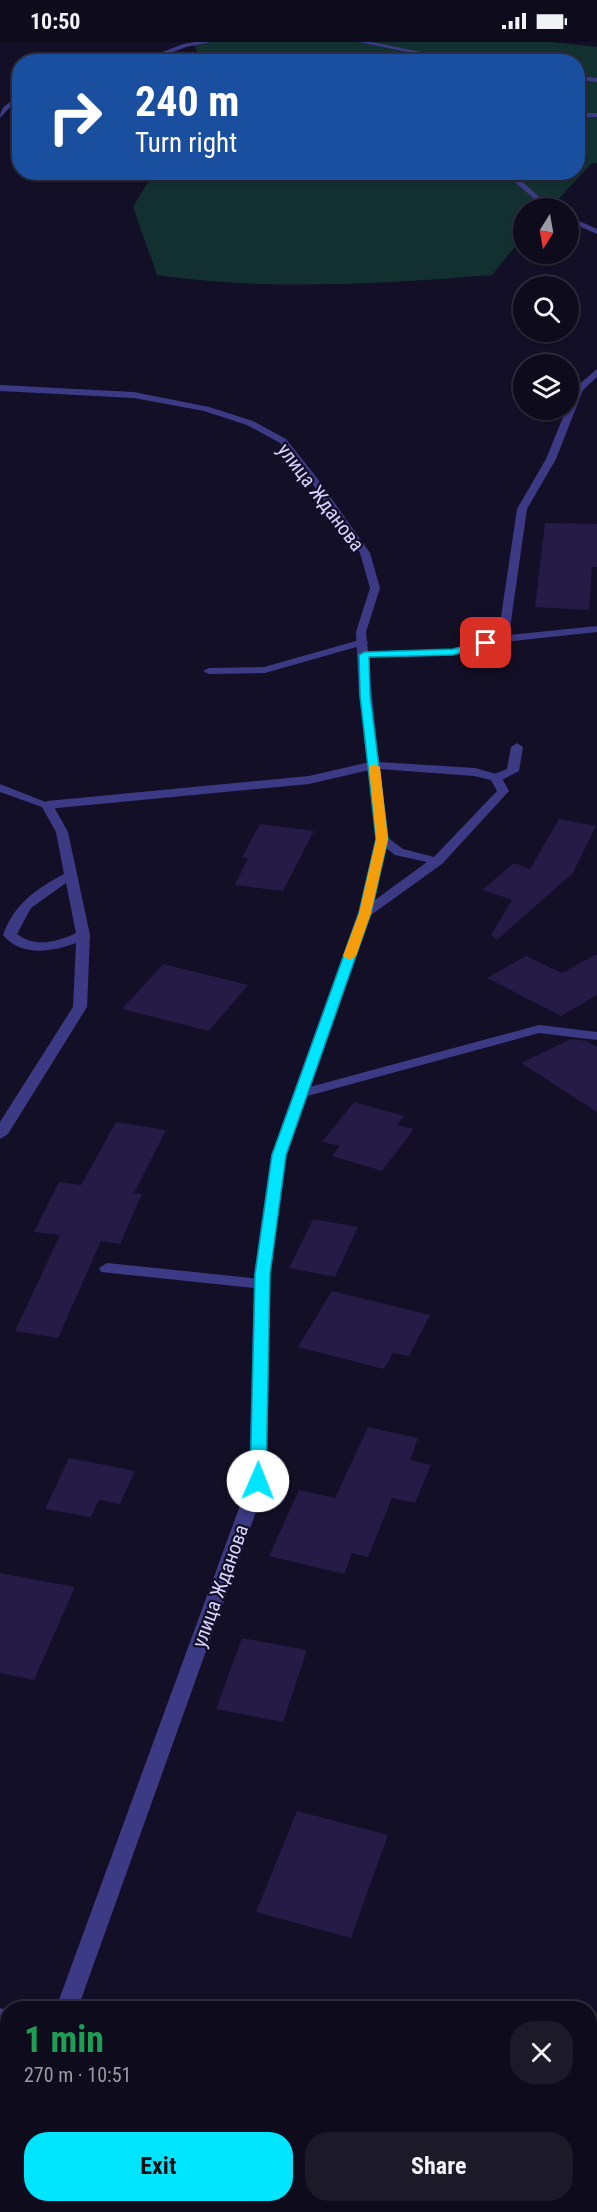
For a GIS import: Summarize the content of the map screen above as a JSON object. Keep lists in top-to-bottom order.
{
  "streets": {
    "street": ["улица Жданова"]
  },
  "north": "bottom",
  "page": {
    "status": "10:50",
    "turn": ["240 m", "Turn right"],
    "heading": ["1 min", "270 m · 10:51"],
    "buttons": ["Exit", "Share"]
  }
}
